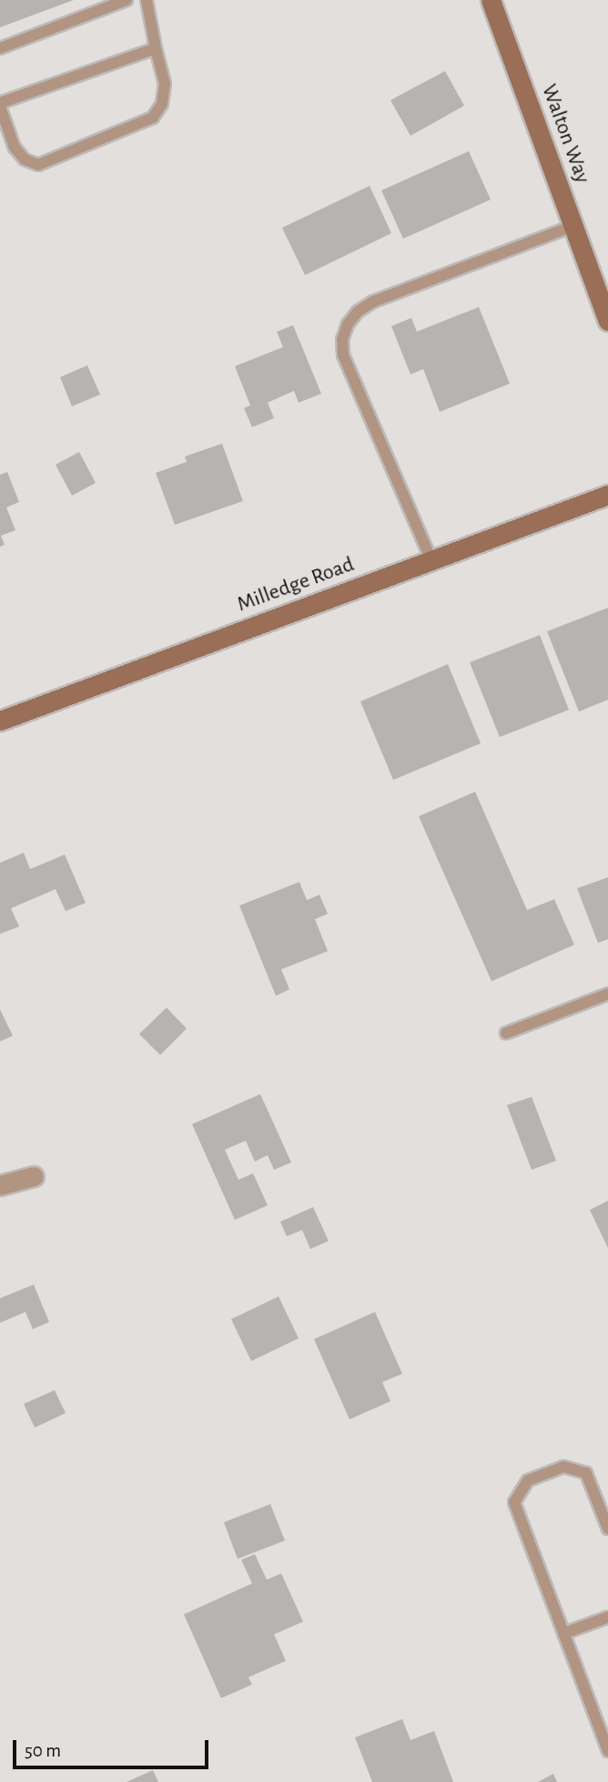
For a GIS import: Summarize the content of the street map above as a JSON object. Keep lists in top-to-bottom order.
{
  "streets": {
    "street": ["Walton Way", "Milledge Road"]
  },
  "scale_bar": "50 m"
}
